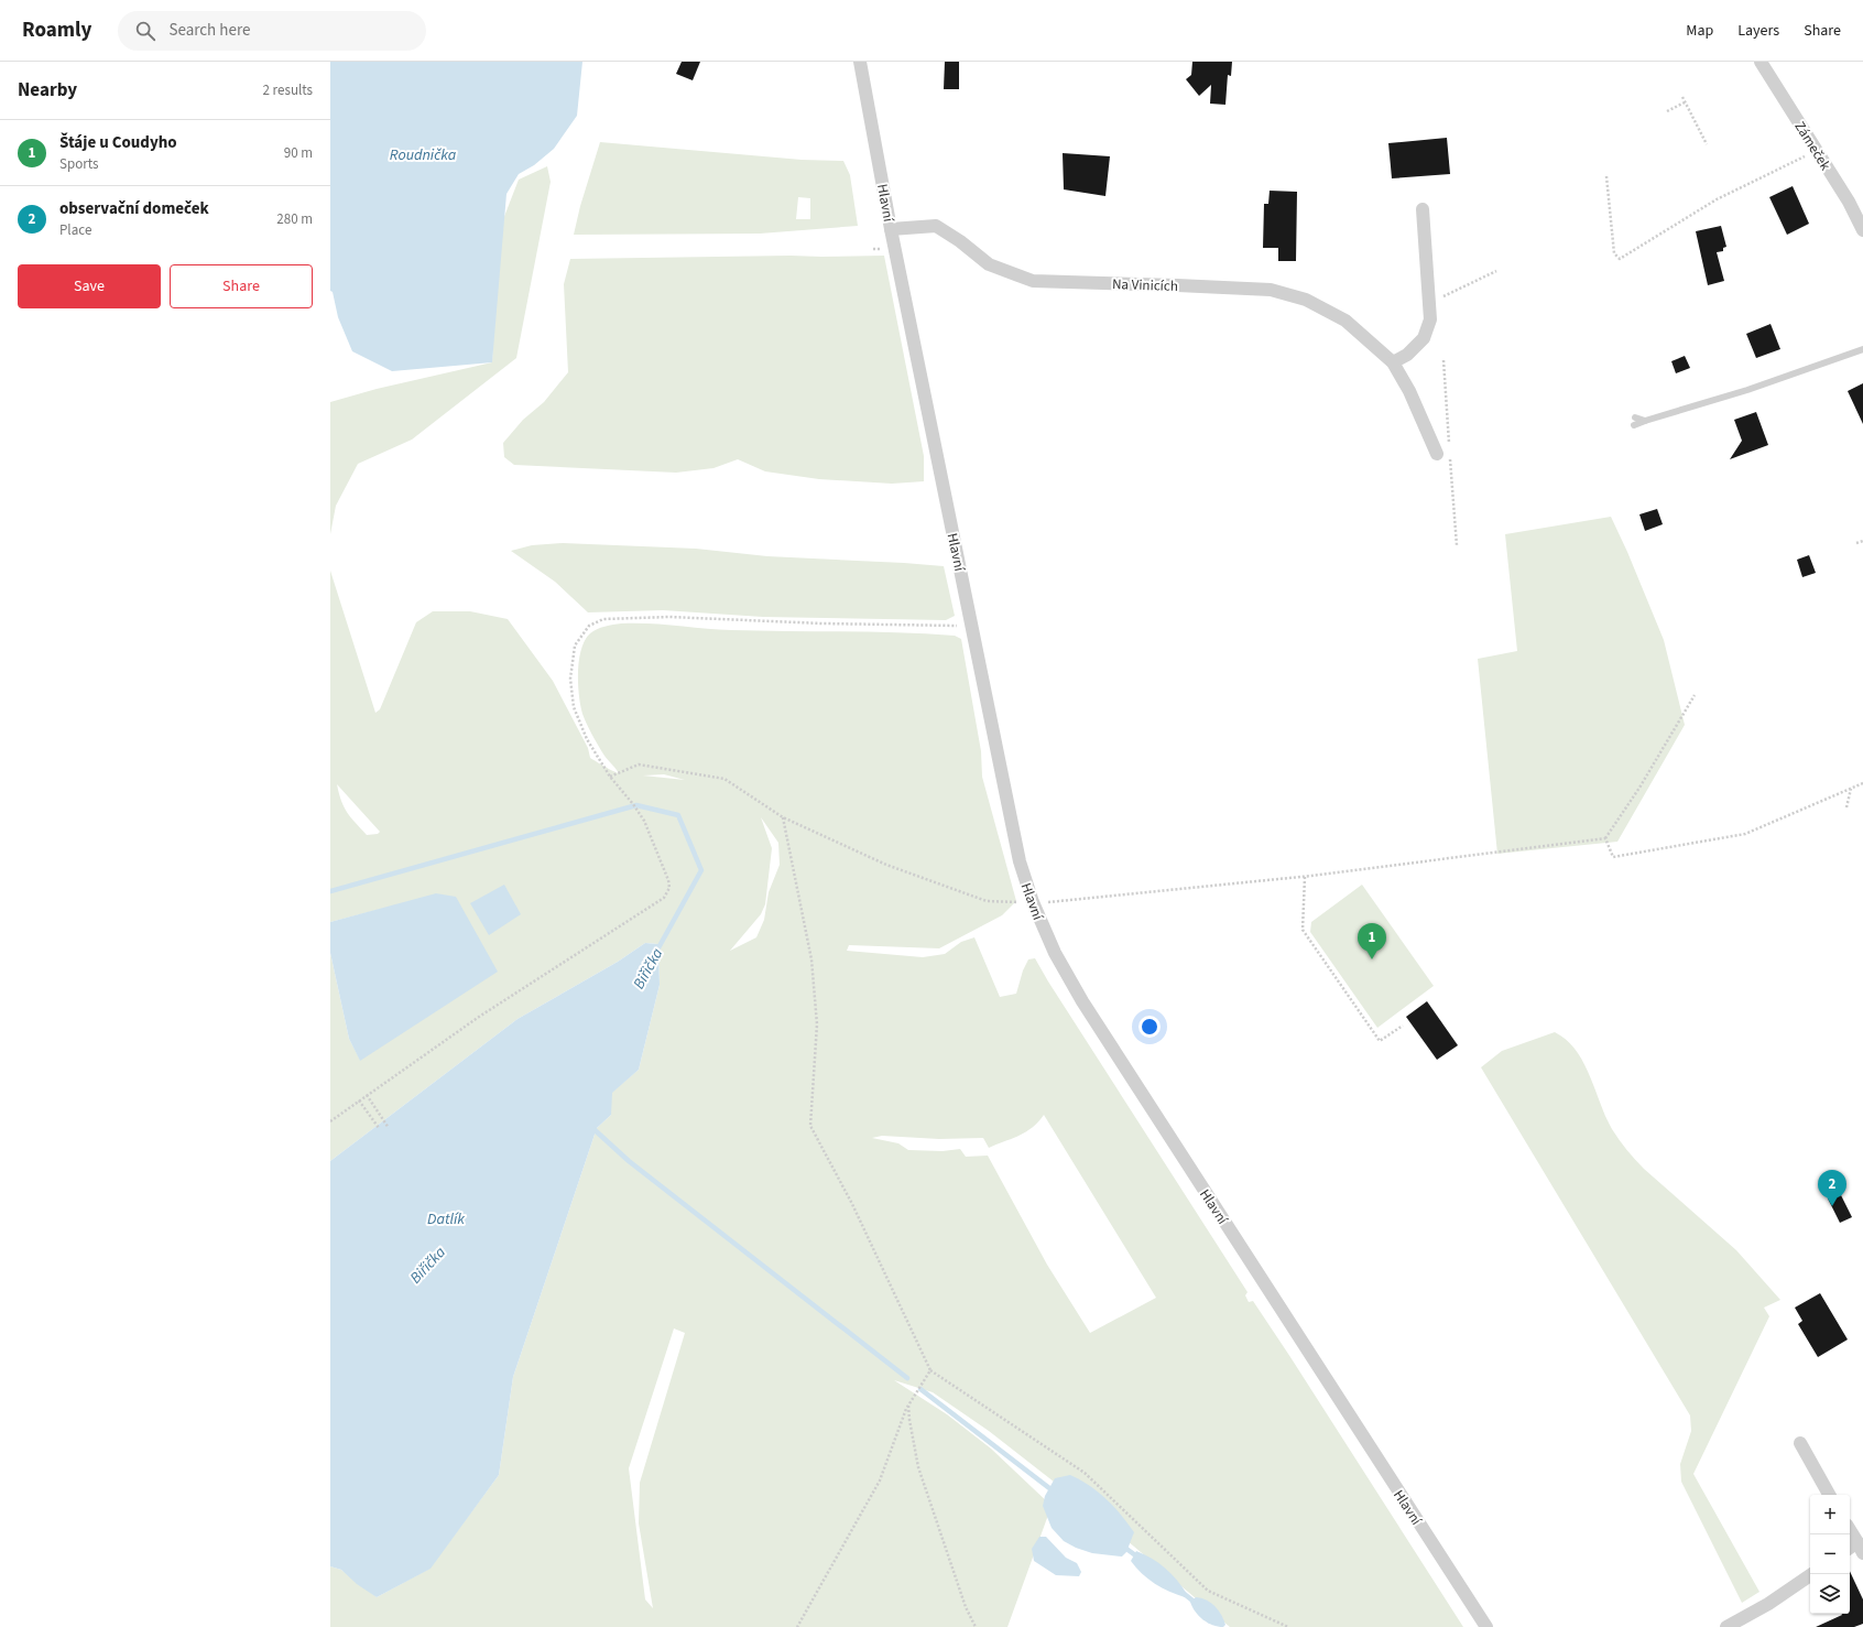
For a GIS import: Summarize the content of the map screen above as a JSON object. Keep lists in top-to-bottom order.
{
  "streets": {
    "street": ["Zámeček", "Hlavní", "Na Vinicích"]
  },
  "crossings": [
    ["Hlavní", "Na Vinicích"]
  ],
  "water": ["Roudnička", "Biřička", "Datlík"],
  "page": {
    "header": "Roamly",
    "search": "Search here",
    "nav": ["Map", "Layers", "Share"],
    "heading": ["Nearby", "2 results"],
    "list": [
      {
        "mark": "1",
        "name": "Štáje u Coudyho",
        "note": "Sports",
        "value": "90 m"
      },
      {
        "mark": "2",
        "name": "observační domeček",
        "note": "Place",
        "value": "280 m"
      }
    ],
    "buttons": ["Save", "Share"],
    "pins": ["1", "2"],
    "map_buttons": ["+", "−"]
  }
}
